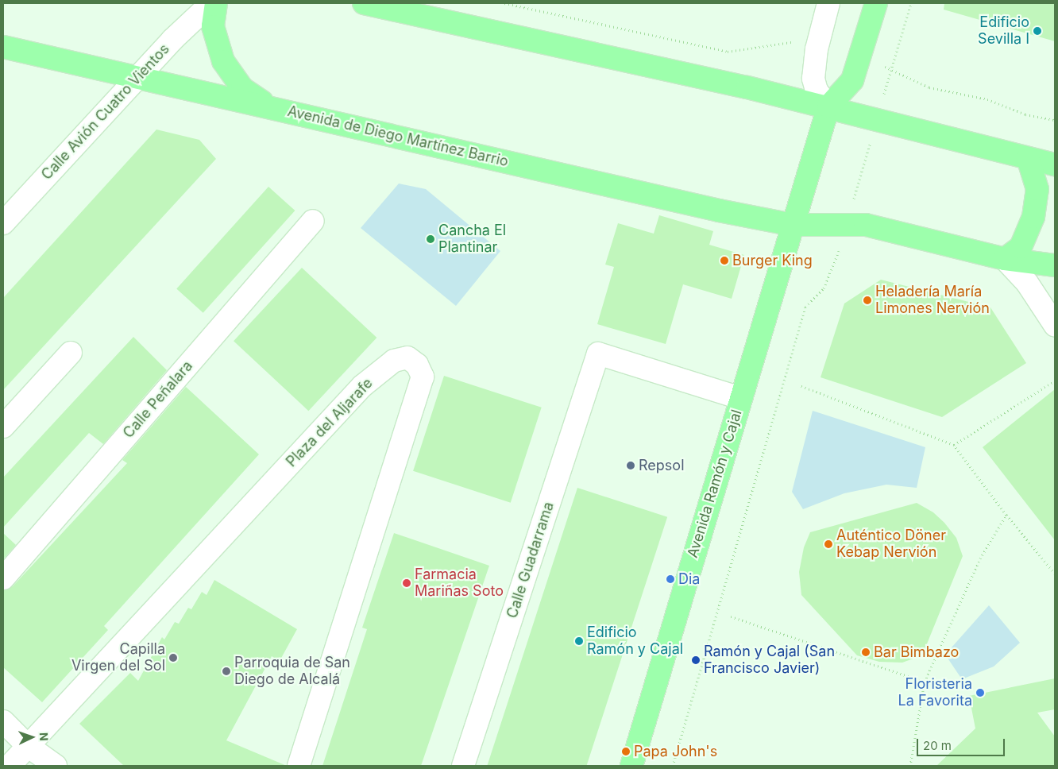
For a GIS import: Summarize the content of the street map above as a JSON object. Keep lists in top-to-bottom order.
{
  "streets": {
    "main road": ["Avenida de Diego Martínez Barrio", "Avenida Ramón y Cajal"],
    "street": [
      "Calle Avión Cuatro Vientos",
      "Calle Peñalara",
      "Plaza del Aljarafe",
      "Calle Guadarrama"
    ]
  },
  "crossings": [
    ["Calle Avión Cuatro Vientos", "Avenida de Diego Martínez Barrio"],
    ["Avenida de Diego Martínez Barrio", "Avenida Ramón y Cajal"],
    ["Avenida Ramón y Cajal", "Calle Guadarrama"]
  ],
  "places": [
    "Edificio Sevilla I",
    "Cancha El Plantinar",
    "Burger King",
    "Heladería María Limones Nervión",
    "Repsol",
    "Auténtico Döner Kebap Nervión",
    "Dia",
    "Farmacia Mariñas Soto",
    "Edificio Ramón y Cajal",
    "Bar Bimbazo",
    "Capilla Virgen del Sol",
    "Ramón y Cajal (San Francisco Javier)",
    "Parroquia de San Diego de Alcalá",
    "Floristeria La Favorita",
    "Papa John's"
  ],
  "scale_bar": "20 m",
  "north": "right"
}
